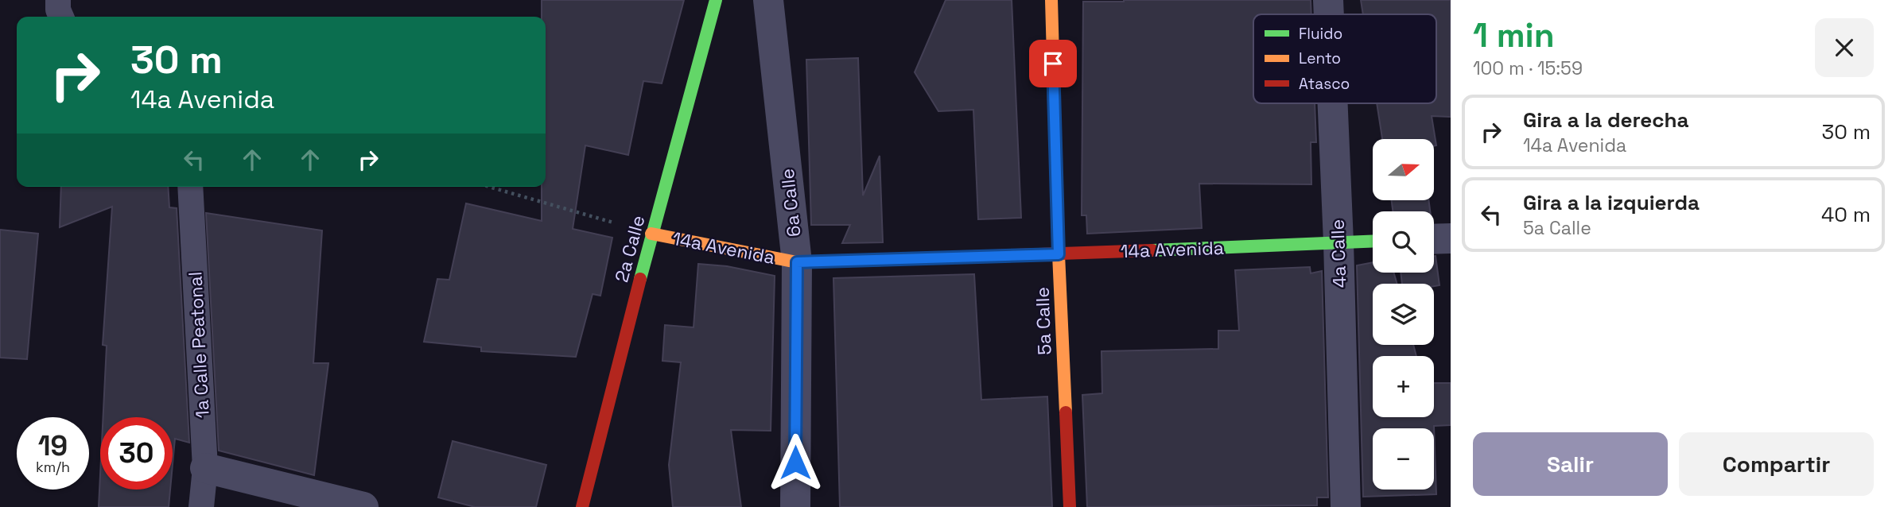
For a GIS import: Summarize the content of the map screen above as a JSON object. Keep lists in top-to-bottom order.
{
  "streets": {
    "street": [
      "6a Calle",
      "14a Avenida",
      "2a Calle",
      "4a Calle",
      "5a Calle"
    ],
    "lane": ["1a Calle Peatonal"]
  },
  "crossings": [
    ["6a Calle", "14a Avenida"],
    ["14a Avenida", "2a Calle"],
    ["14a Avenida", "4a Calle"],
    ["14a Avenida", "5a Calle"]
  ],
  "legend": ["Fluido", "Lento", "Atasco"],
  "north": "right",
  "page": {
    "heading": ["1 min", "100 m · 15:59"],
    "turn": ["30 m", "14a Avenida"],
    "list": [
      {
        "name": "Gira a la derecha",
        "note": "14a Avenida",
        "value": "30 m"
      },
      {
        "name": "Gira a la izquierda",
        "note": "5a Calle",
        "value": "40 m"
      }
    ],
    "map_buttons": ["+", "−"],
    "speed": "19 km/h",
    "limit": "30",
    "buttons": ["Salir", "Compartir"]
  }
}
